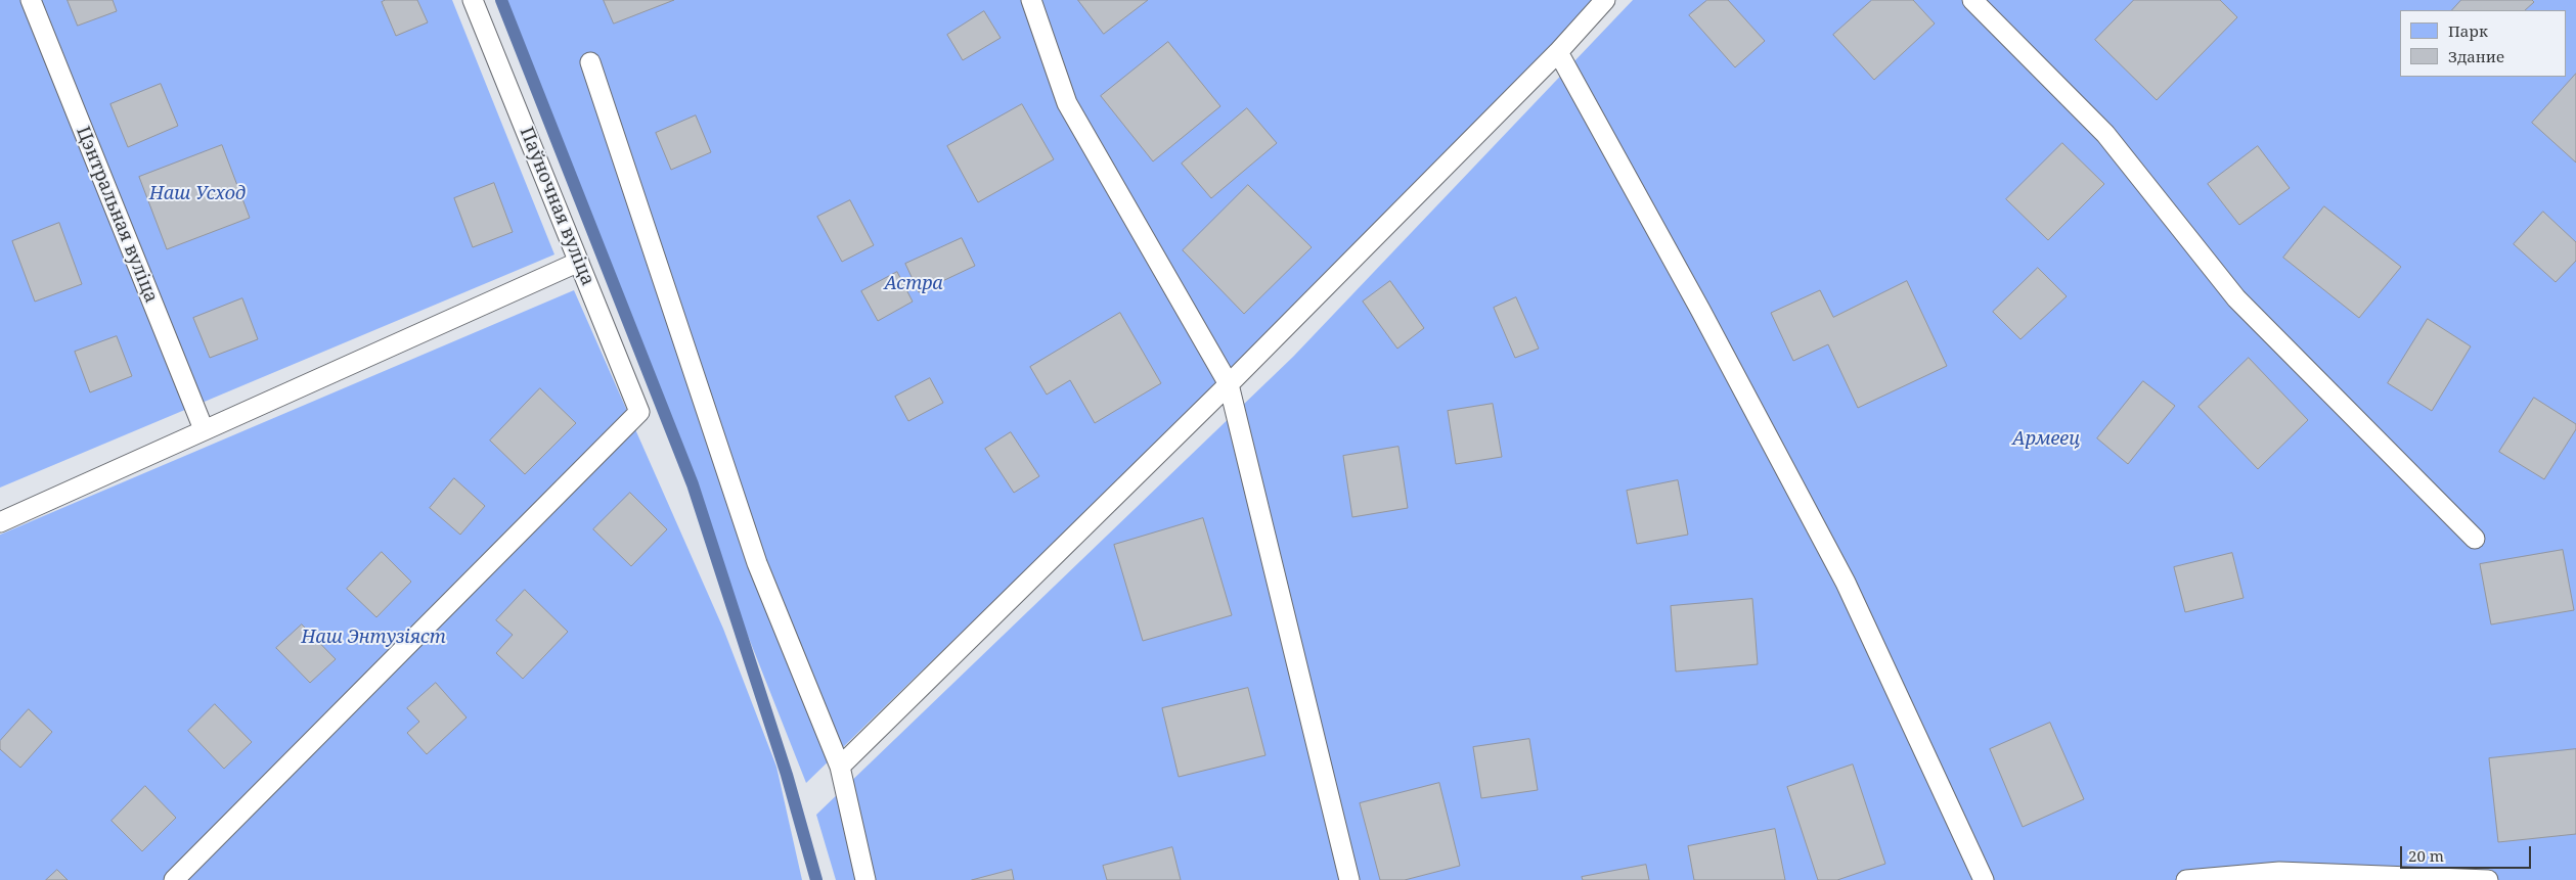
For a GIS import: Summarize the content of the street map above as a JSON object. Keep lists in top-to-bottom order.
{
  "streets": {
    "lane": ["Паўночная вуліца", "Цэнтральная вуліца"]
  },
  "parks": [
    "Наш Усход",
    "Астра",
    "Армеец",
    "Наш Энтузіяст"
  ],
  "legend": ["Парк", "Здание"],
  "scale_bar": "20 m"
}
